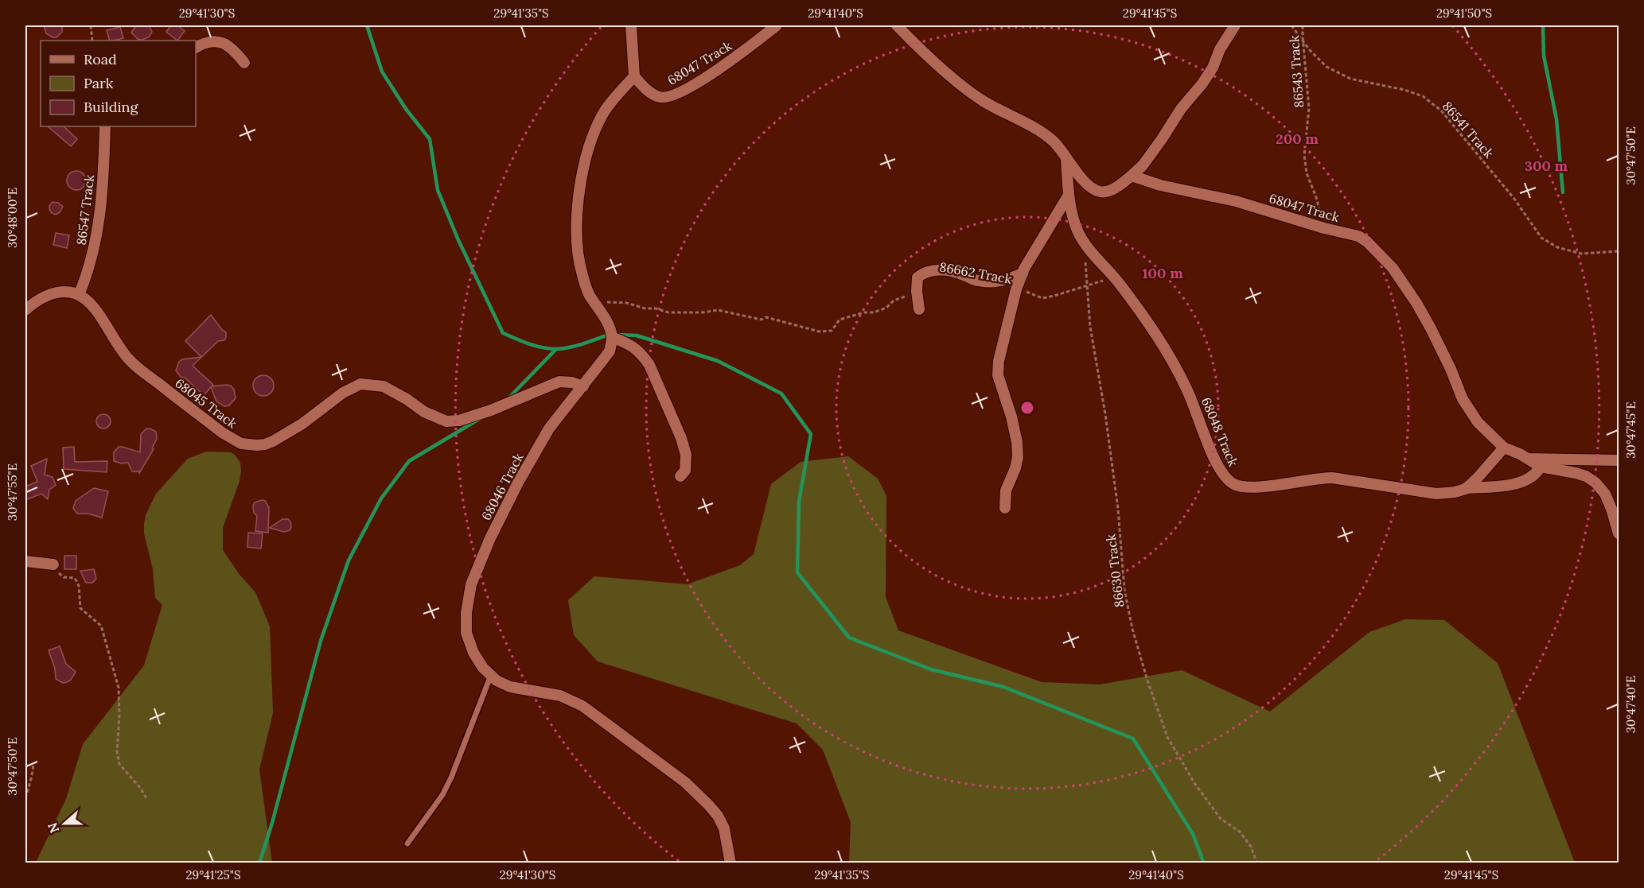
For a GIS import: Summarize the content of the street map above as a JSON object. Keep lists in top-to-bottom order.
{
  "streets": {
    "street": [
      "68047 Track",
      "86547 Track",
      "68045 Track",
      "68048 Track",
      "68046 Track"
    ],
    "path": [
      "86543 Track",
      "86541 Track",
      "86662 Track",
      "86630 Track"
    ]
  },
  "crossings": [
    ["68047 Track", "86543 Track"],
    ["68047 Track", "68048 Track"],
    ["86543 Track", "86541 Track"],
    ["86547 Track", "68045 Track"],
    ["86662 Track", "68048 Track"],
    ["86662 Track", "86630 Track"],
    ["68045 Track", "68046 Track"],
    ["68048 Track", "86630 Track"]
  ],
  "legend": ["Road", "Park", "Building"],
  "north": "left",
  "coordinates": [
    "29°41'30\"S",
    "29°41'35\"S",
    "29°41'40\"S",
    "29°41'45\"S",
    "29°41'50\"S",
    "30°47'50\"E",
    "30°48'00\"E",
    "30°47'45\"E",
    "30°47'55\"E",
    "30°47'40\"E",
    "29°41'25\"S"
  ],
  "rings": ["200 m", "300 m", "100 m"]
}
